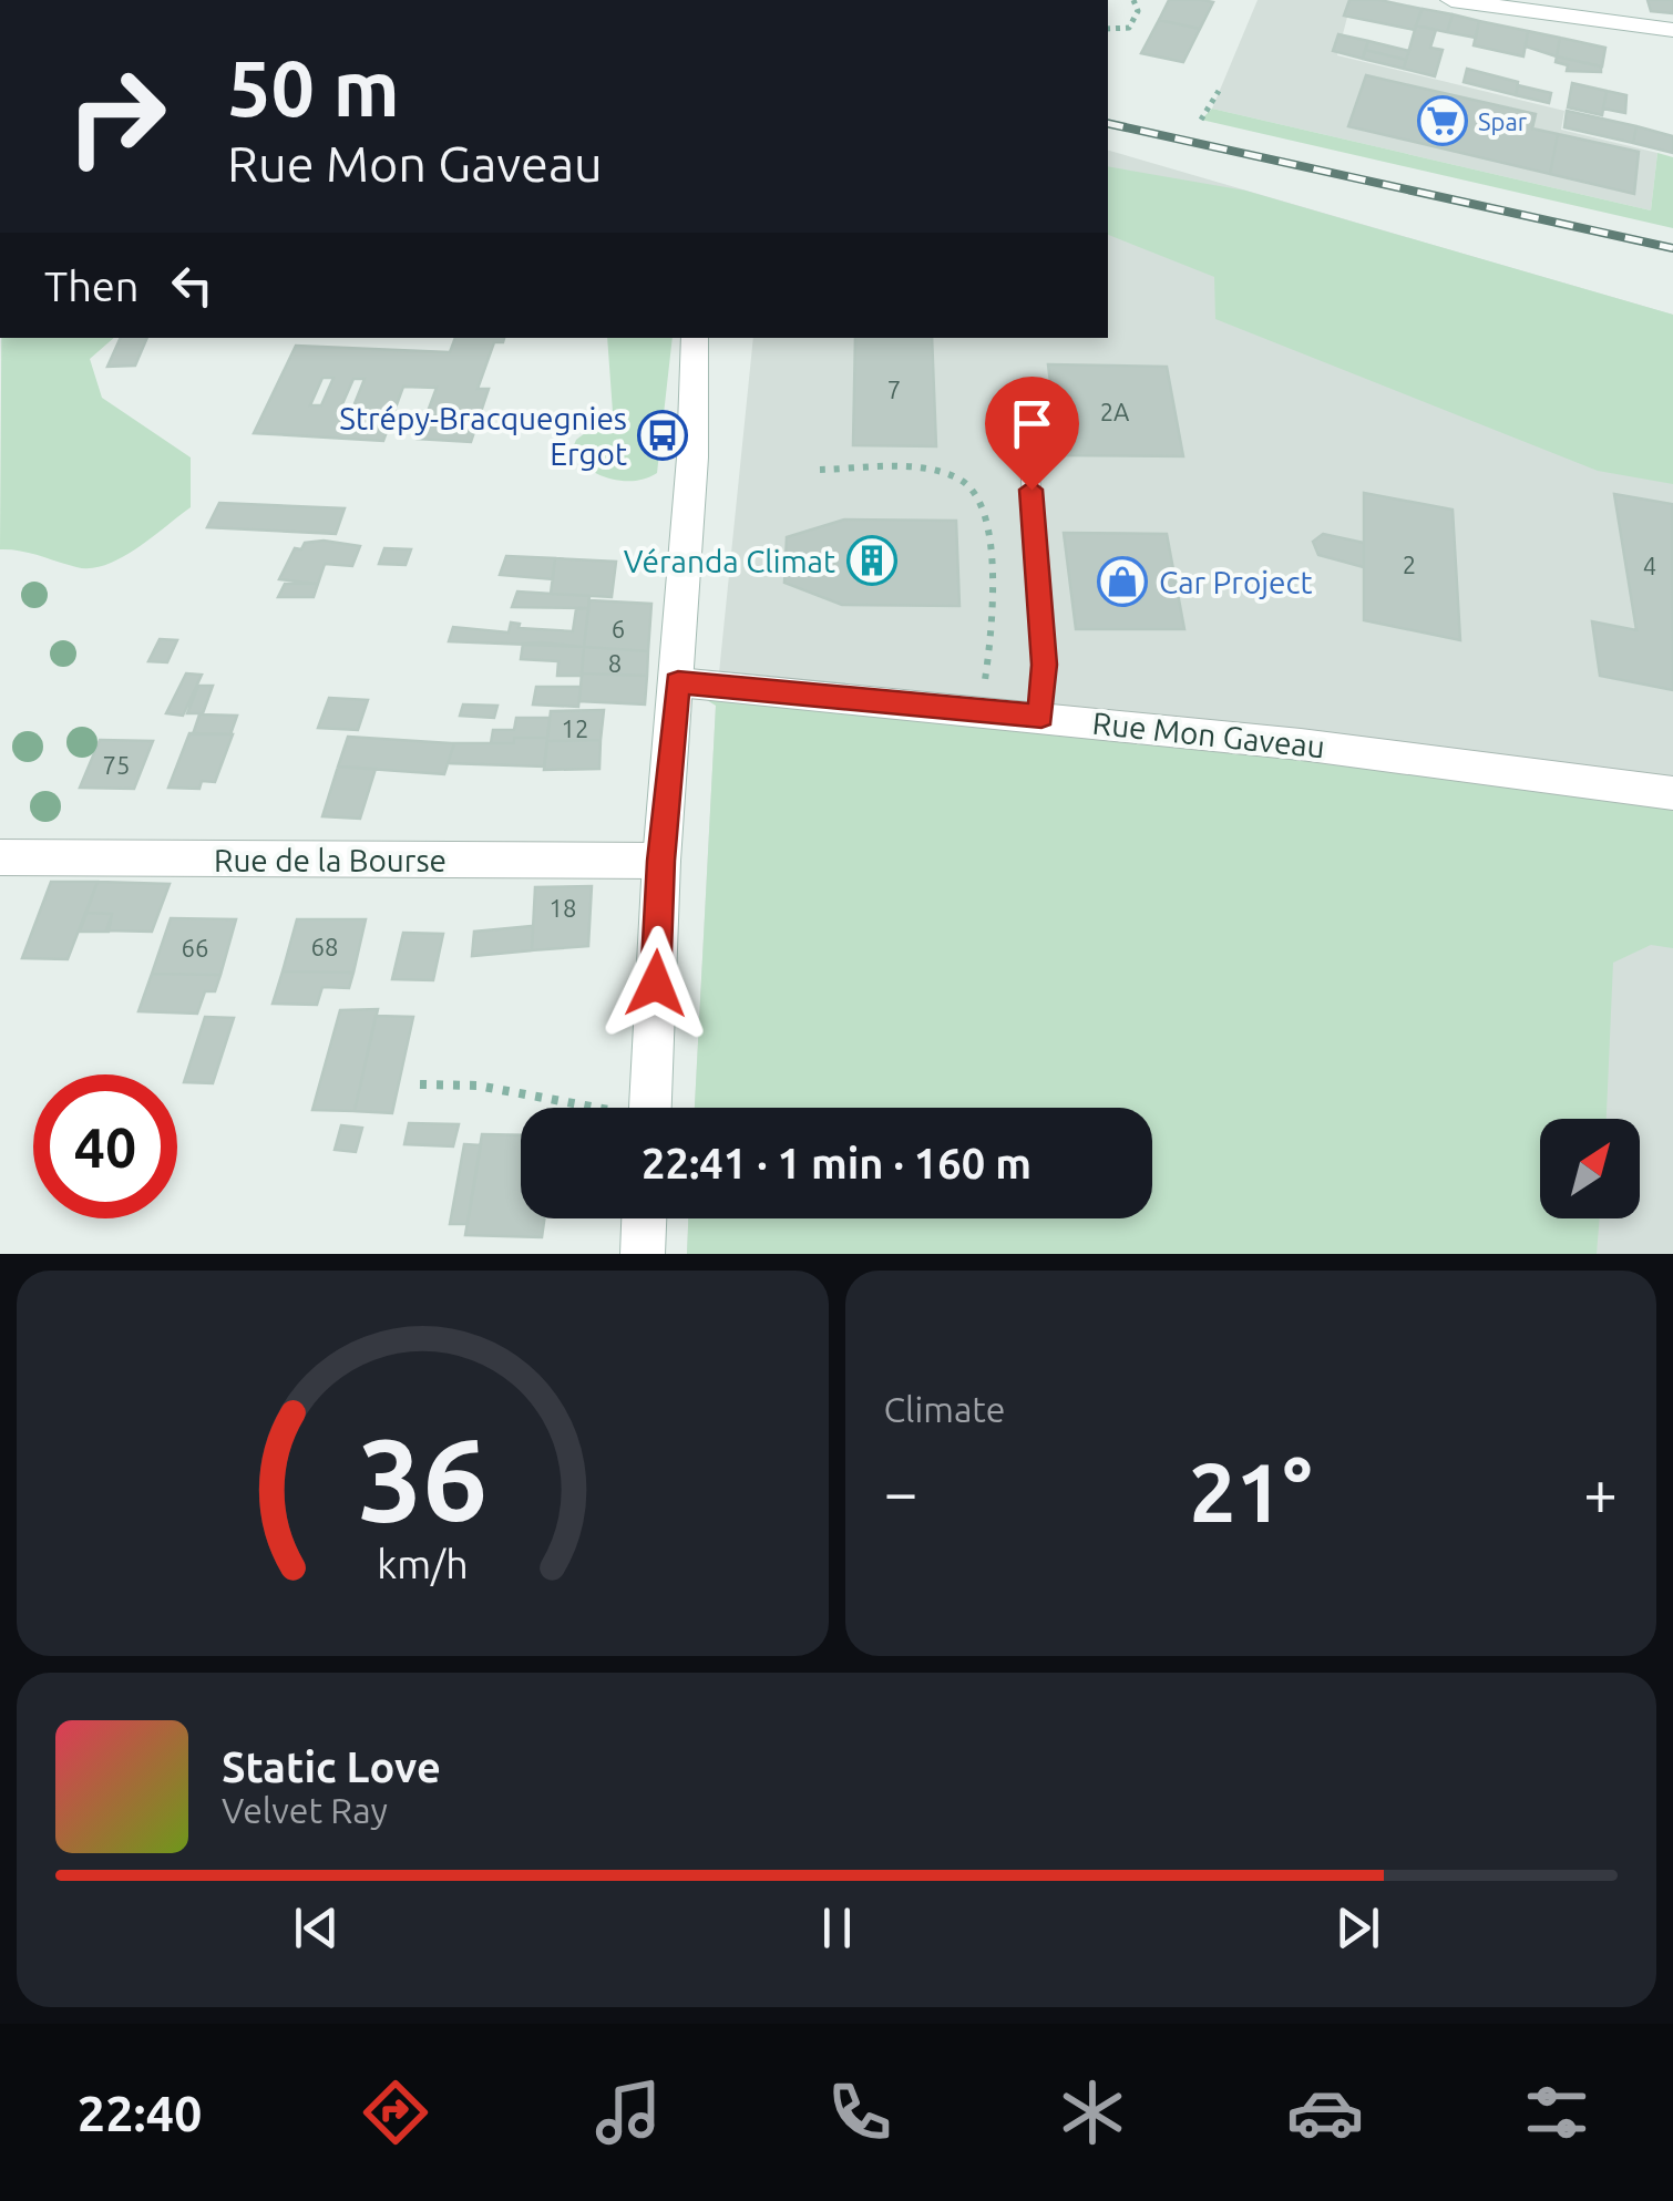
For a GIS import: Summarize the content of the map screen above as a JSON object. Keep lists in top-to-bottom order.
{
  "streets": {
    "street": ["Rue Mon Gaveau", "Rue de la Bourse"]
  },
  "places": {
    "supermarket": ["Spar"],
    "bus stop": ["Strépy-Bracquegnies Ergot"],
    "building": ["Véranda Climat"],
    "shop": ["Car Project"]
  },
  "house_numbers": [
    "7",
    "2A",
    "2",
    "4",
    "6",
    "8",
    "12",
    "75",
    "18",
    "68",
    "66"
  ],
  "north": "top right",
  "page": {
    "turn": ["50 m", "Rue Mon Gaveau"],
    "then": "Then",
    "limit": "40",
    "trip": "22:41 · 1 min · 160 m",
    "tile": "Climate",
    "heat": ["−", "21°", "+"],
    "song": ["Static Love", "Velvet Ray"],
    "tabs": "22:40",
    "gauge": ["36", "km/h"]
  }
}
